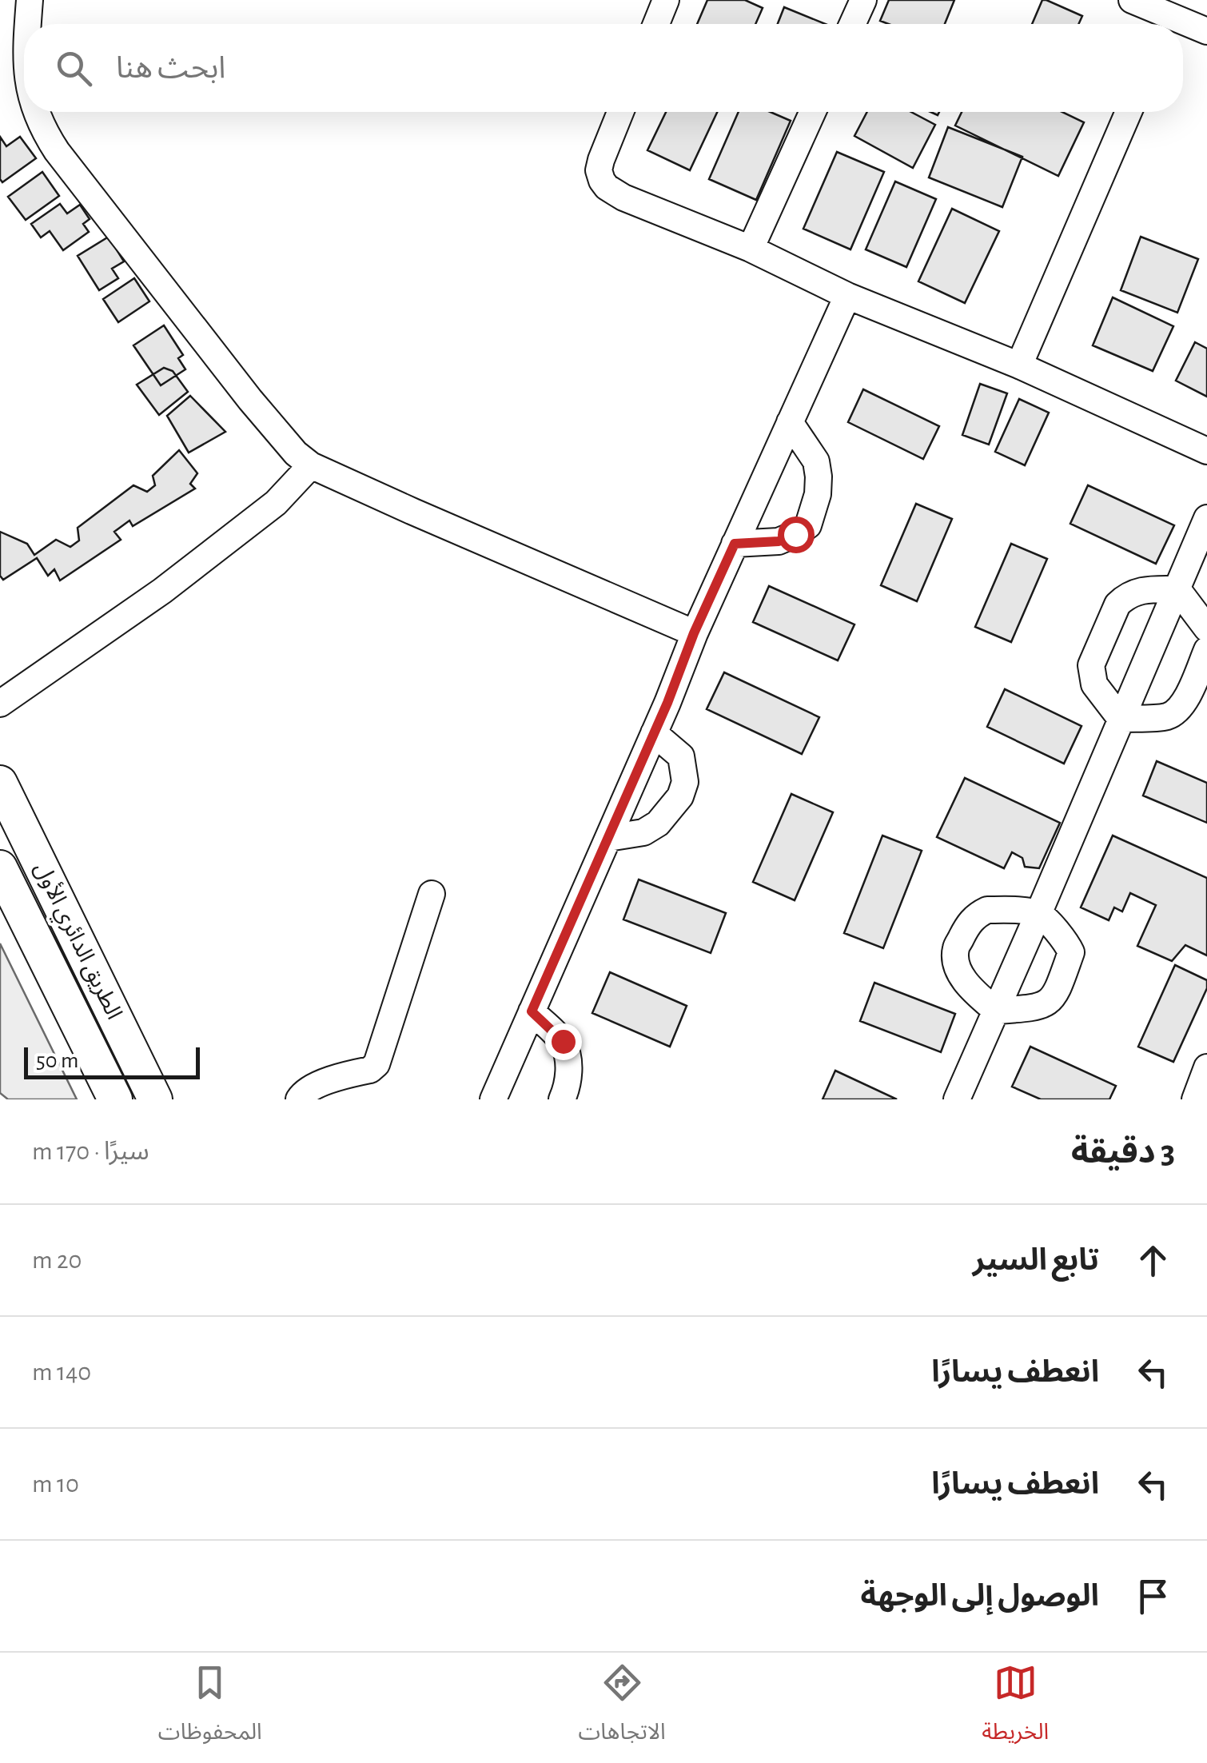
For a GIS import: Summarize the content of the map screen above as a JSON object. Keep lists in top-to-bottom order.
{
  "streets": {
    "main road": ["الطريق الدائري الأول"]
  },
  "scale_bar": "50 m",
  "page": {
    "search": "ابحث هنا",
    "scale": "50 m",
    "heading": ["3 دقيقة", "سيرًا · 170 m"],
    "list": [
      ["تابع السير", "20 m"],
      ["انعطف يسارًا", "140 m"],
      ["انعطف يسارًا", "10 m"],
      "الوصول إلى الوجهة"
    ],
    "nav": ["الخريطة", "الاتجاهات", "المحفوظات"]
  }
}
